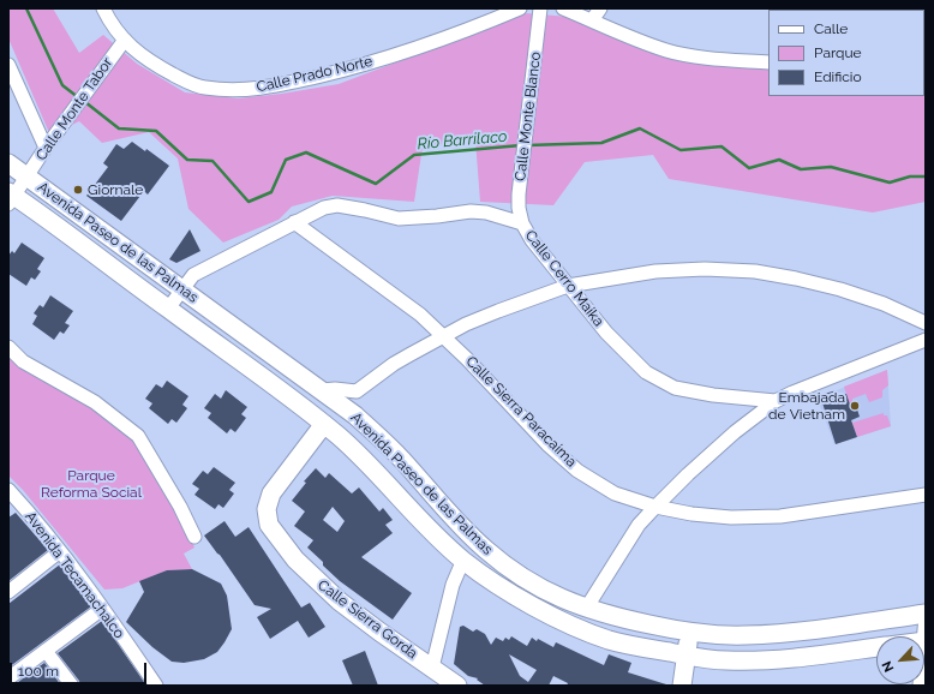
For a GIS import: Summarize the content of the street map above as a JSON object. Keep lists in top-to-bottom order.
{
  "streets": {
    "main road": ["Avenida Paseo de las Palmas", "Calle Sierra Gorda"],
    "street": [
      "Calle Prado Norte",
      "Calle Monte Tabor",
      "Calle Monte Blanco",
      "Calle Cerro Maika",
      "Calle Sierra Paracaima",
      "Avenida Tecamachalco"
    ]
  },
  "crossings": [
    ["Calle Prado Norte", "Calle Monte Tabor"],
    ["Calle Monte Tabor", "Avenida Paseo de las Palmas"],
    ["Calle Monte Blanco", "Calle Cerro Maika"],
    ["Avenida Paseo de las Palmas", "Calle Cerro Maika"],
    ["Avenida Paseo de las Palmas", "Calle Sierra Gorda"],
    ["Calle Cerro Maika", "Calle Sierra Paracaima"]
  ],
  "water": ["Río Barrilaco"],
  "parks": ["Parque Reforma Social"],
  "places": ["Giornale", "Embajada de Vietnam"],
  "legend": ["Calle", "Parque", "Edificio"],
  "scale_bar": "100 m",
  "north": "bottom left"
}
